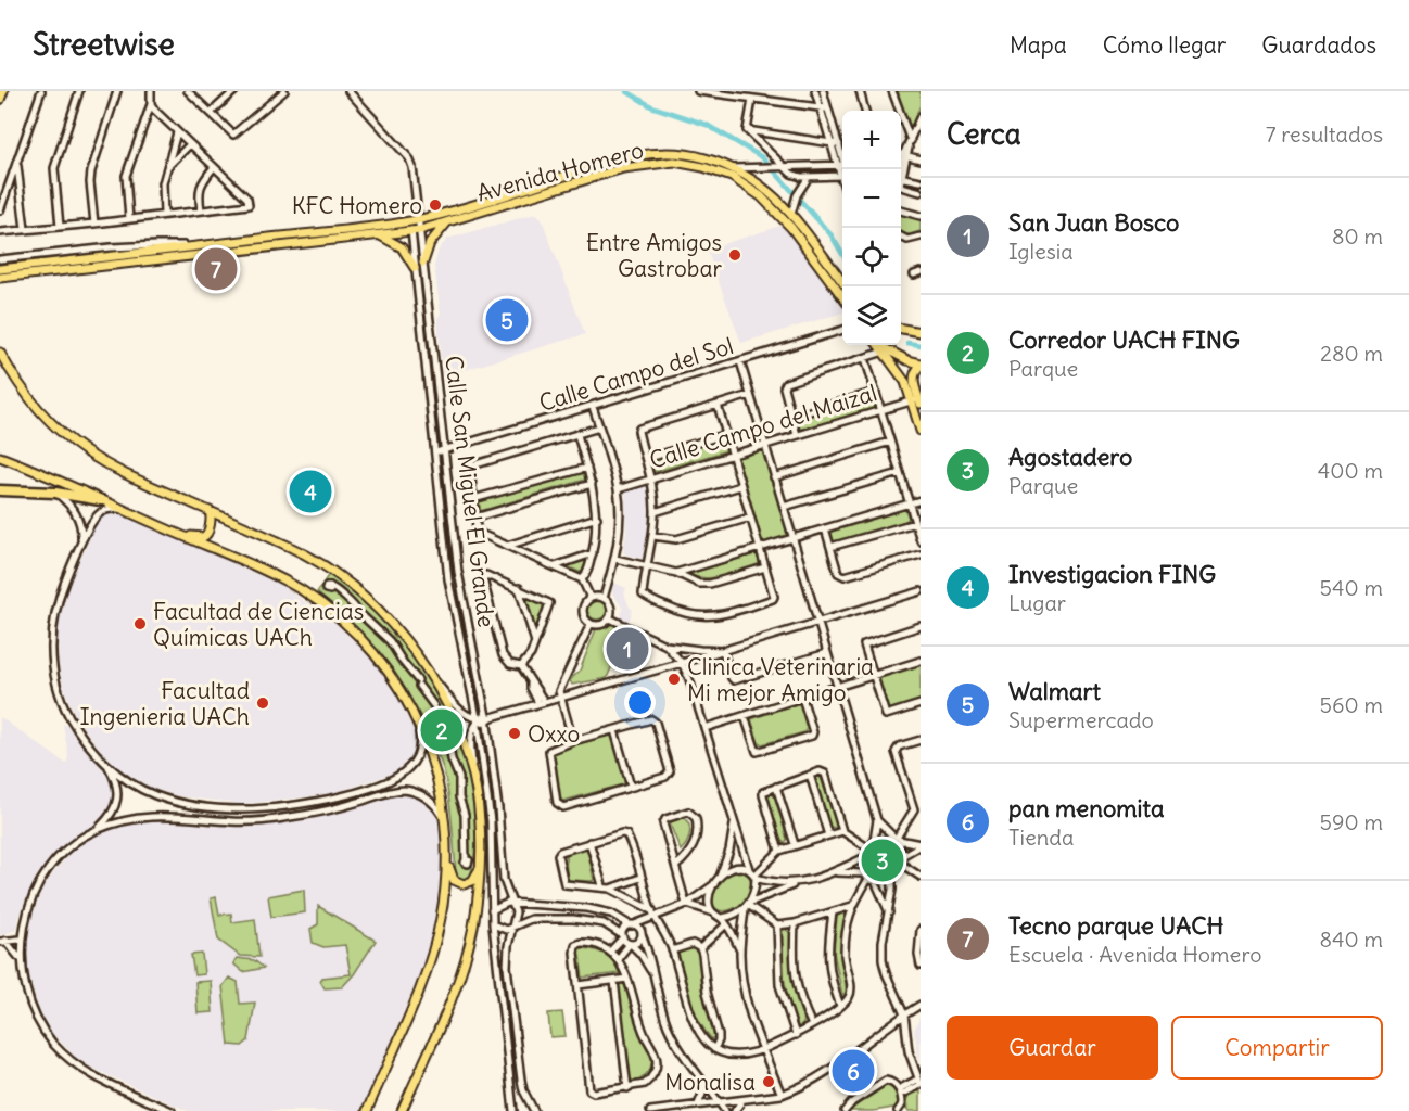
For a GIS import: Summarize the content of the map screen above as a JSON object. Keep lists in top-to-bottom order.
{
  "streets": {
    "main road": ["Avenida Homero"],
    "street": ["Calle Campo del Sol", "Calle Campo del Maizal", "Calle San Miguel El Grande"]
  },
  "crossings": [
    ["Avenida Homero", "Calle San Miguel El Grande"],
    ["Calle Campo del Sol", "Calle San Miguel El Grande"]
  ],
  "places": [
    "KFC Homero",
    "Entre Amigos Gastrobar",
    "Facultad de Ciencias Químicas UACh",
    "Clinica Veterinaria Mi mejor Amigo",
    "Facultad Ingenieria UACh",
    "Oxxo",
    "Monalisa"
  ],
  "page": {
    "header": "Streetwise",
    "nav": ["Mapa", "Cómo llegar", "Guardados"],
    "heading": ["Cerca", "7 resultados"],
    "map_buttons": ["+", "−"],
    "list": [
      {
        "mark": "1",
        "name": "San Juan Bosco",
        "note": "Iglesia",
        "value": "80 m"
      },
      {
        "mark": "2",
        "name": "Corredor UACH FING",
        "note": "Parque",
        "value": "280 m"
      },
      {
        "mark": "3",
        "name": "Agostadero",
        "note": "Parque",
        "value": "400 m"
      },
      {
        "mark": "4",
        "name": "Investigacion FING",
        "note": "Lugar",
        "value": "540 m"
      },
      {
        "mark": "5",
        "name": "Walmart",
        "note": "Supermercado",
        "value": "560 m"
      },
      {
        "mark": "6",
        "name": "pan menomita",
        "note": "Tienda",
        "value": "590 m"
      },
      {
        "mark": "7",
        "name": "Tecno parque UACH",
        "note": "Escuela · Avenida Homero",
        "value": "840 m"
      }
    ],
    "pins": [
      "7",
      "5",
      "4",
      "1",
      "2",
      "3",
      "6"
    ],
    "buttons": ["Guardar", "Compartir"]
  }
}
